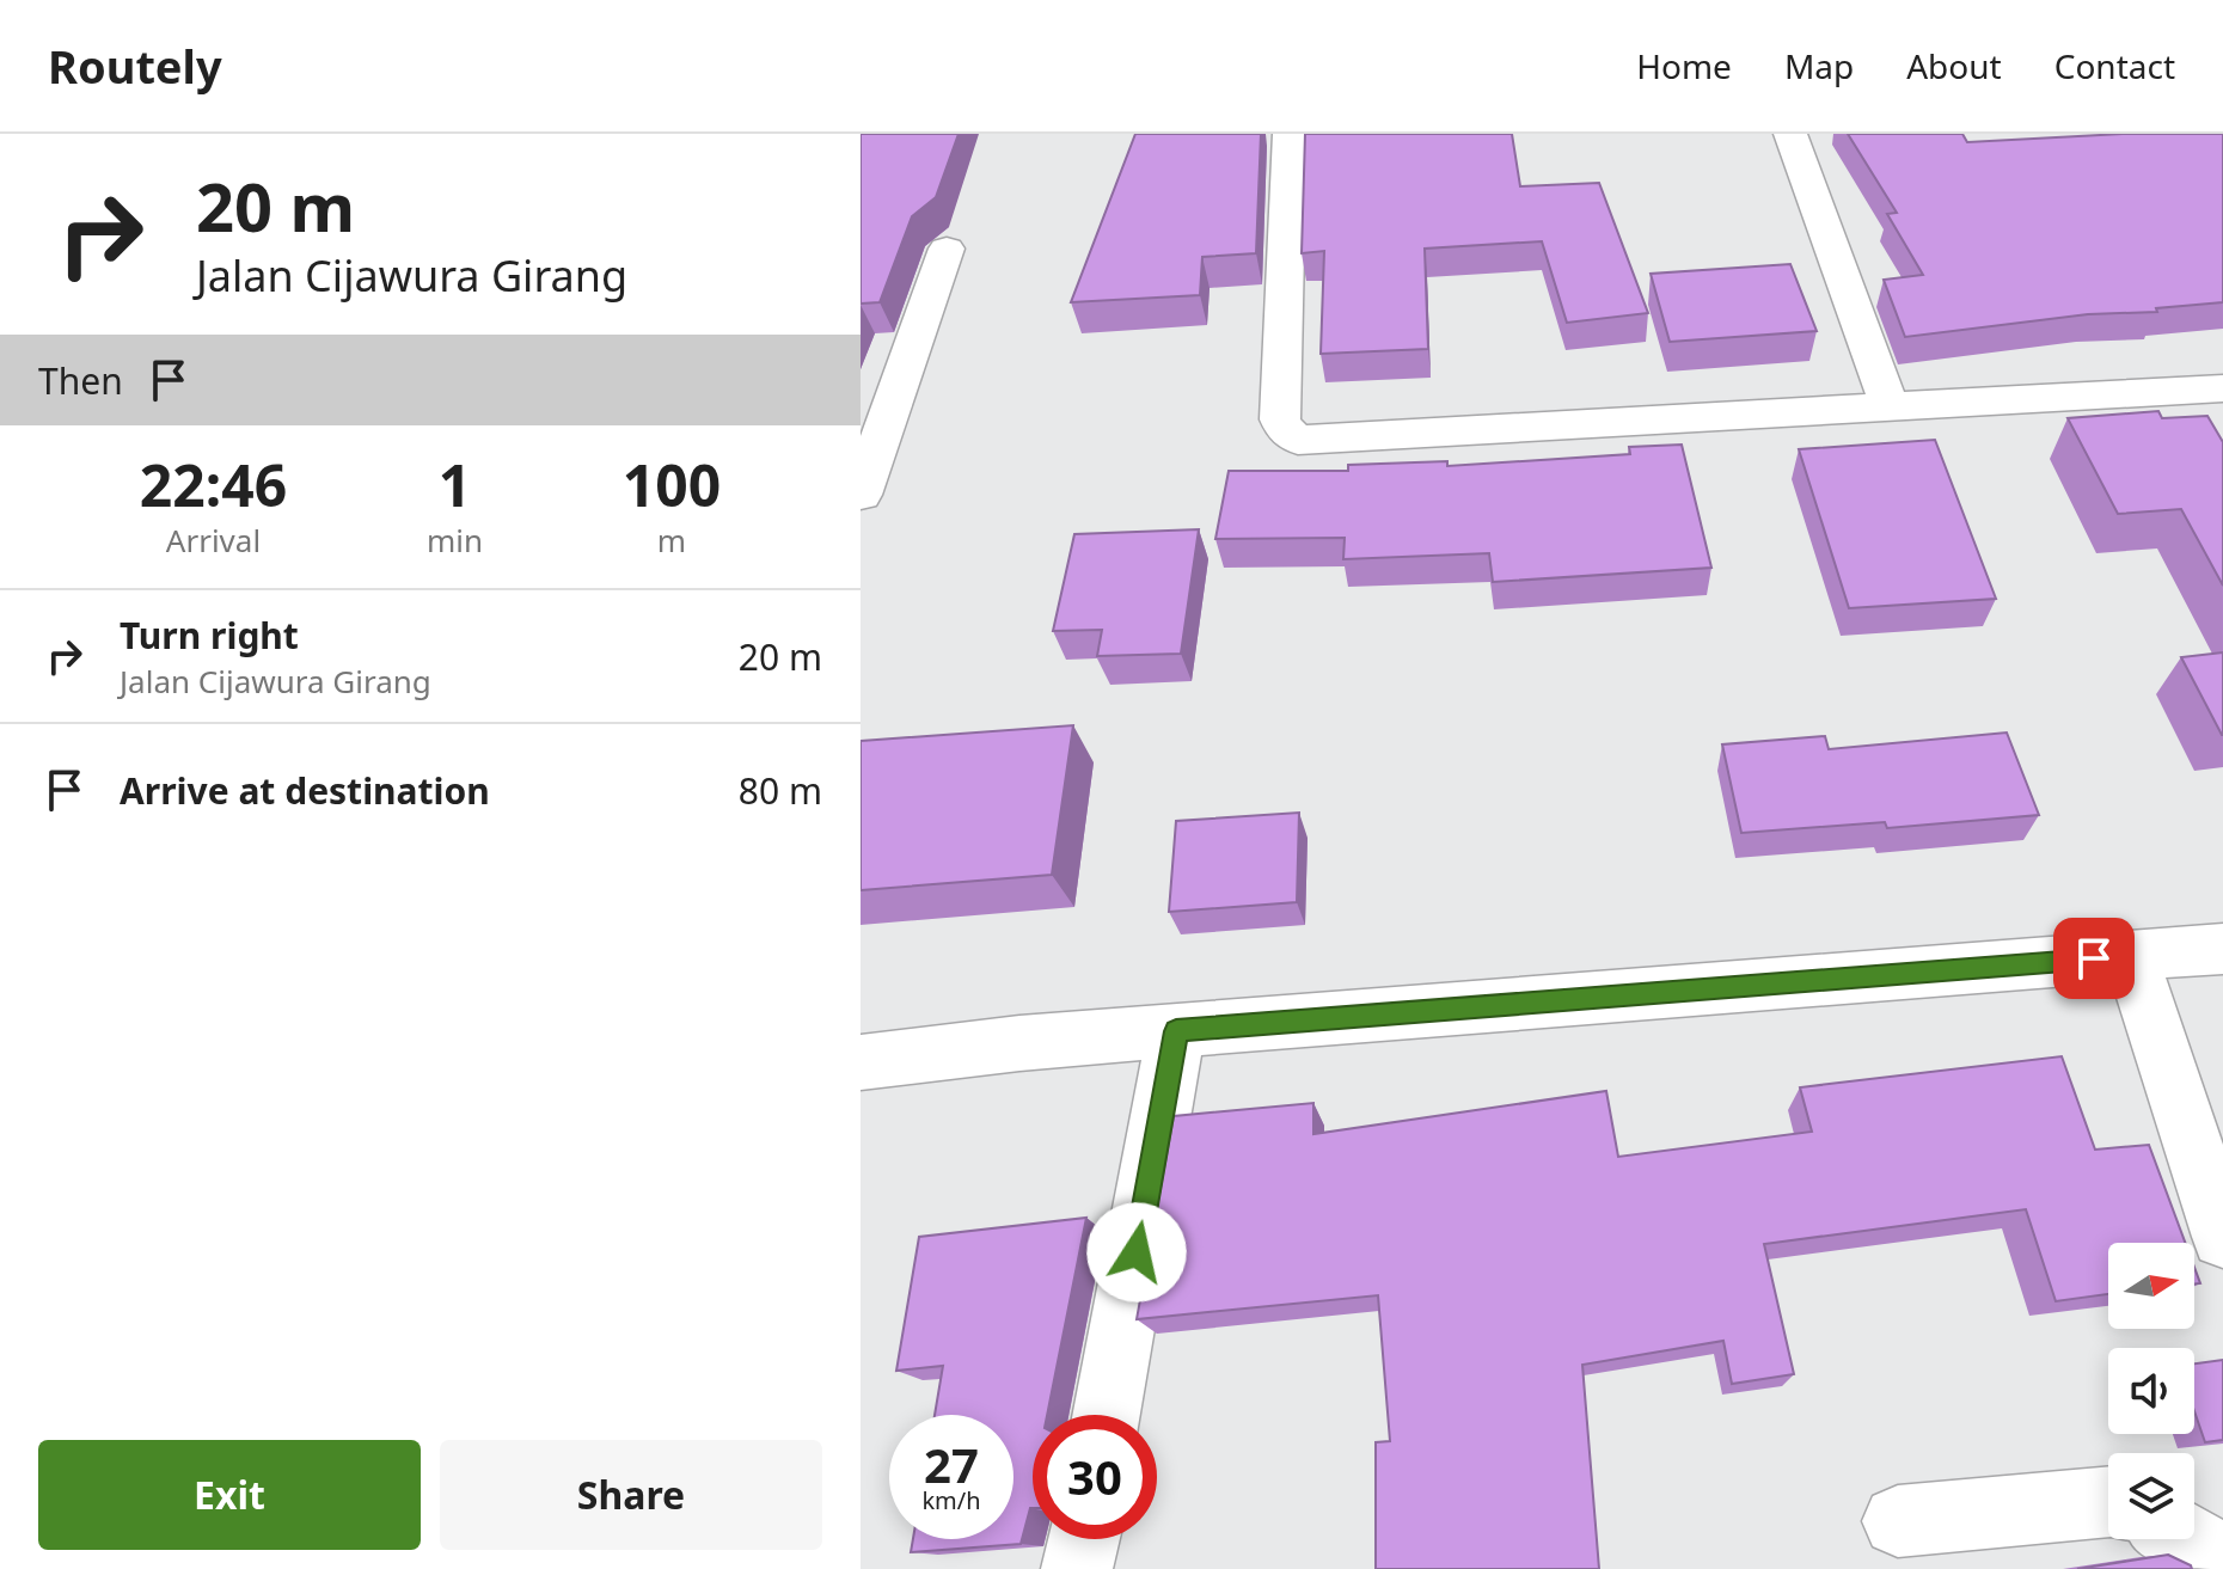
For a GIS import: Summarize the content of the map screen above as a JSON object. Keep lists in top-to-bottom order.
{
  "north": "right",
  "page": {
    "header": "Routely",
    "nav": [
      "Home",
      "Map",
      "About",
      "Contact"
    ],
    "turn": ["20 m", "Jalan Cijawura Girang"],
    "then": "Then",
    "eta": [
      "22:46",
      "Arrival",
      "1",
      "min",
      "100",
      "m"
    ],
    "list": [
      {
        "name": "Turn right",
        "note": "Jalan Cijawura Girang",
        "value": "20 m"
      },
      {
        "name": "Arrive at destination",
        "value": "80 m"
      }
    ],
    "speed": "27 km/h",
    "limit": "30",
    "buttons": ["Exit", "Share"]
  }
}
